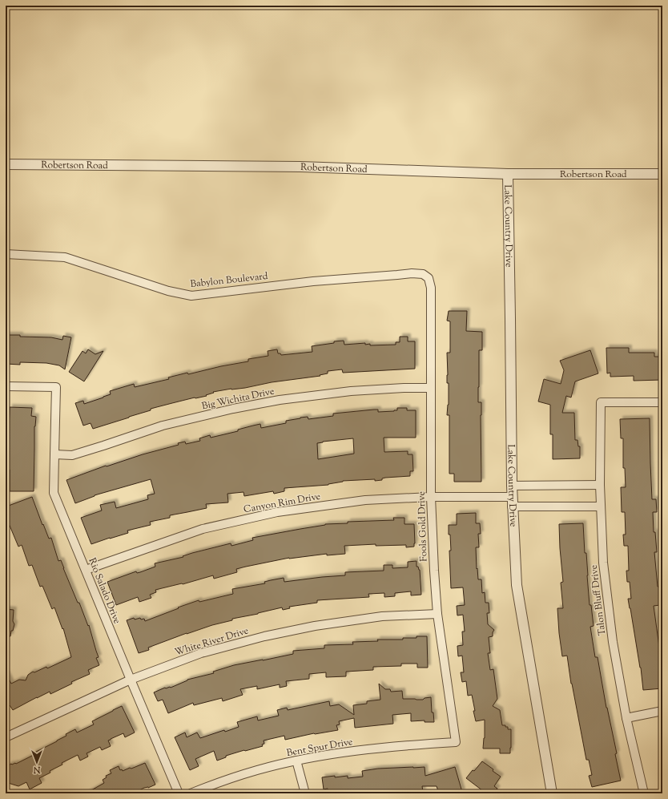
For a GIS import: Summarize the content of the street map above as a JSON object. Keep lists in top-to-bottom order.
{
  "streets": {
    "street": [
      "Robertson Road",
      "Lake Country Drive",
      "Babylon Boulevard",
      "Big Wichita Drive",
      "Canyon Rim Drive",
      "Fools Gold Drive",
      "Rio Salado Drive",
      "Talon Bluff Drive",
      "White River Drive",
      "Bent Spur Drive"
    ]
  },
  "crossings": [
    ["Robertson Road", "Lake Country Drive"],
    ["Lake Country Drive", "Canyon Rim Drive"],
    ["Babylon Boulevard", "Fools Gold Drive"],
    ["Big Wichita Drive", "Fools Gold Drive"],
    ["Big Wichita Drive", "Rio Salado Drive"],
    ["Canyon Rim Drive", "Fools Gold Drive"],
    ["Canyon Rim Drive", "Rio Salado Drive"],
    ["Fools Gold Drive", "White River Drive"],
    ["Fools Gold Drive", "Bent Spur Drive"],
    ["Rio Salado Drive", "White River Drive"]
  ],
  "north": "bottom"
}
